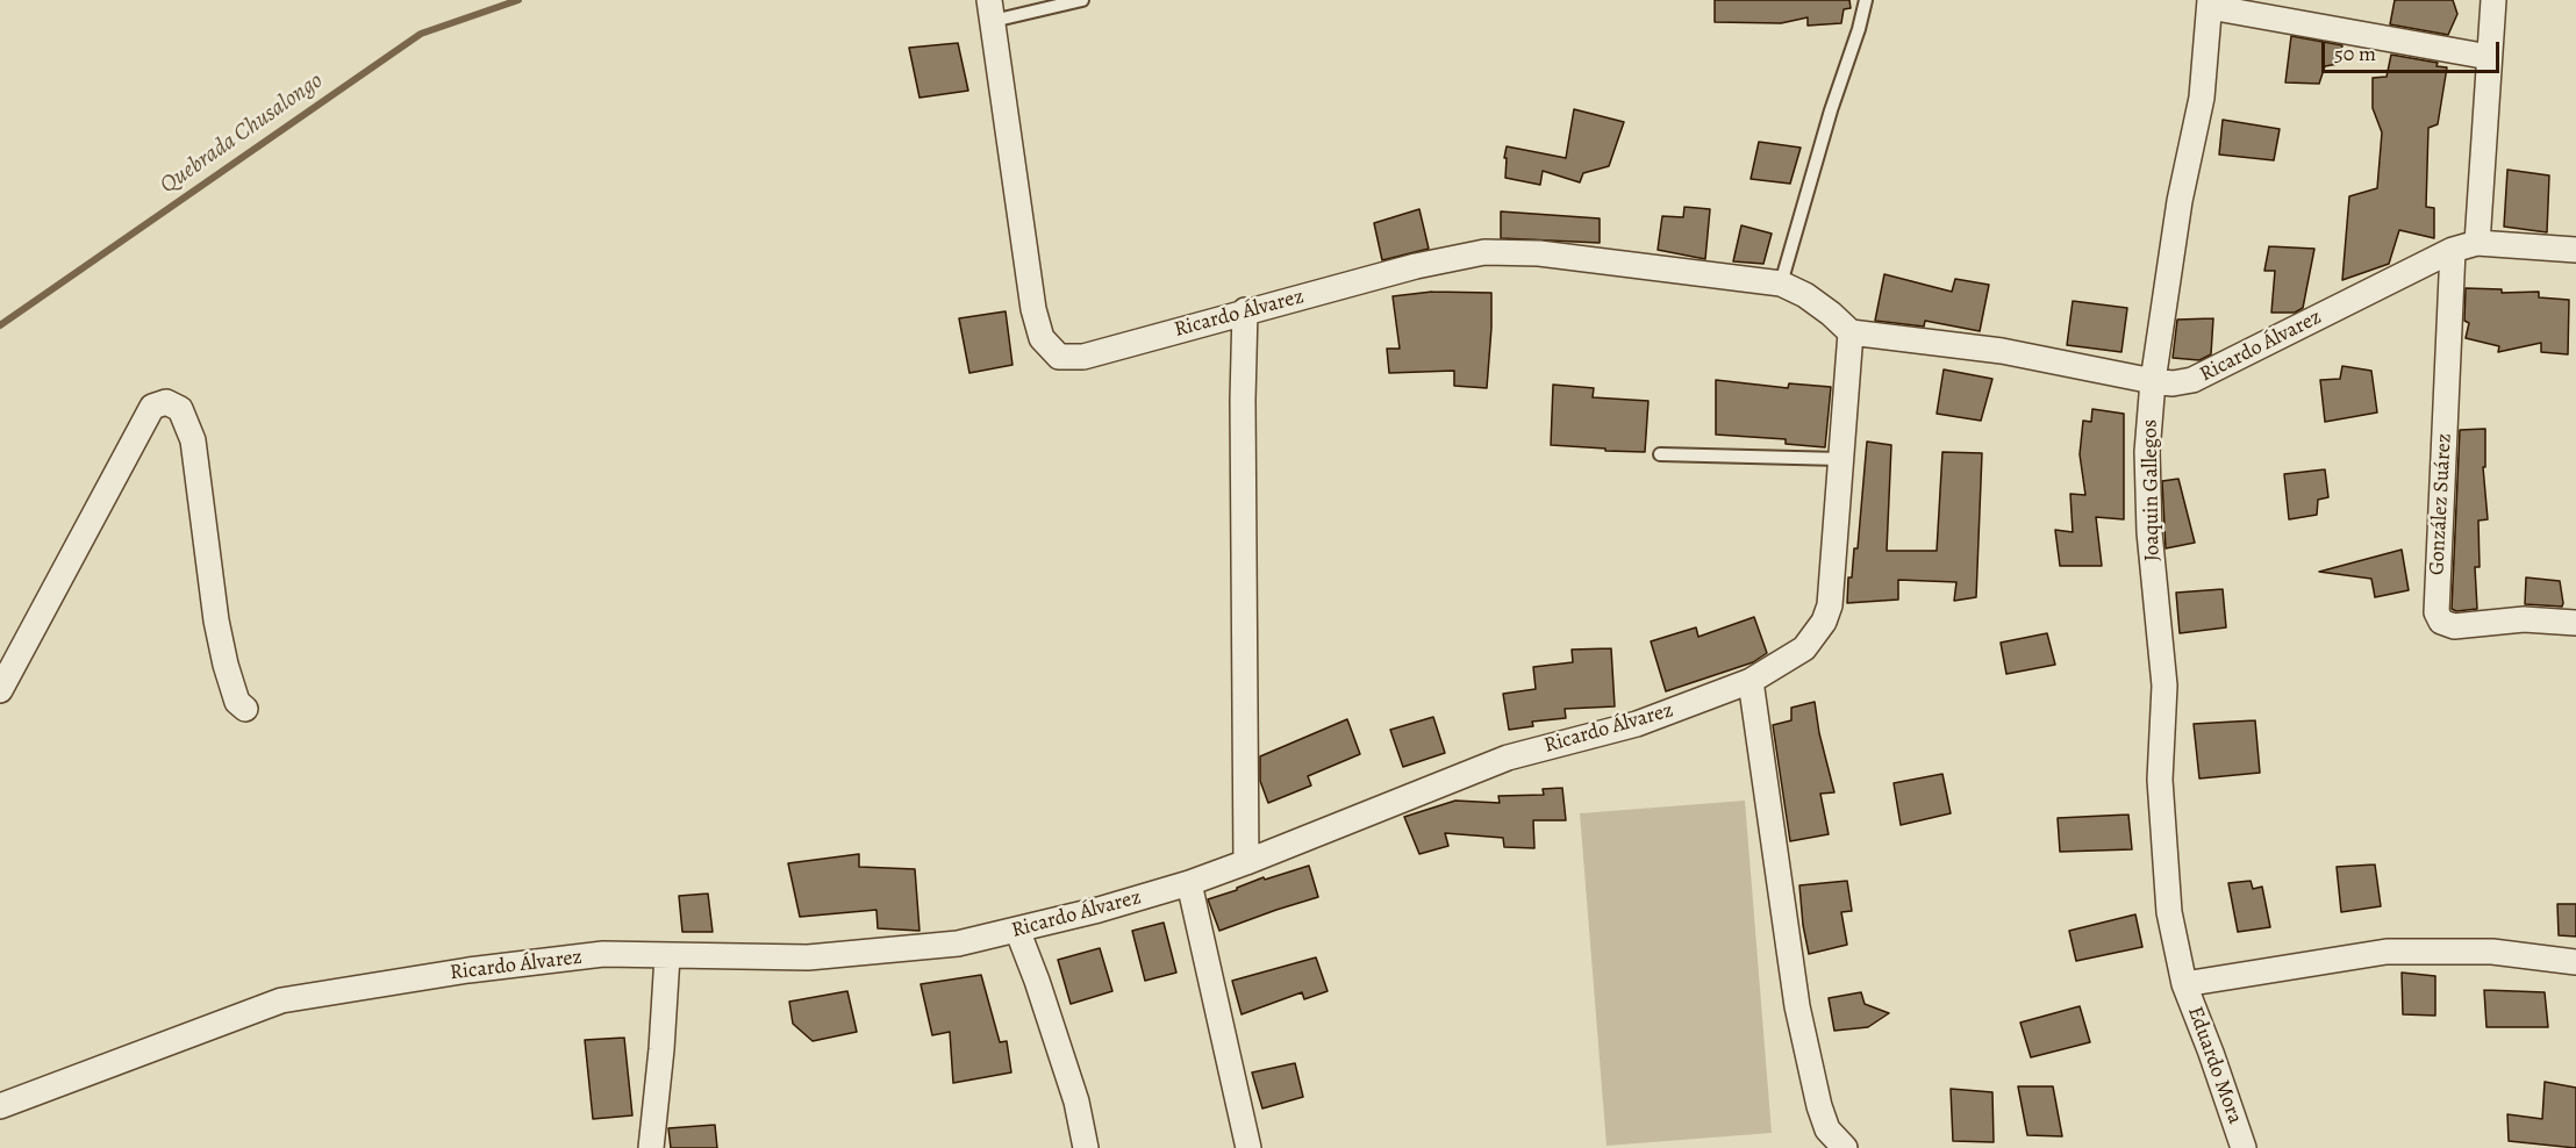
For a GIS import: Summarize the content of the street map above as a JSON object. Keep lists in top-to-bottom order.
{
  "streets": {
    "street": [
      "Ricardo Álvarez",
      "Joaquin Gallegos",
      "González Suárez",
      "Eduardo Mora"
    ]
  },
  "crossings": [
    ["Ricardo Álvarez", "Joaquin Gallegos"],
    ["Ricardo Álvarez", "González Suárez"],
    ["Joaquin Gallegos", "Eduardo Mora"]
  ],
  "water": ["Quebrada Chusalongo"],
  "scale_bar": "50 m"
}
